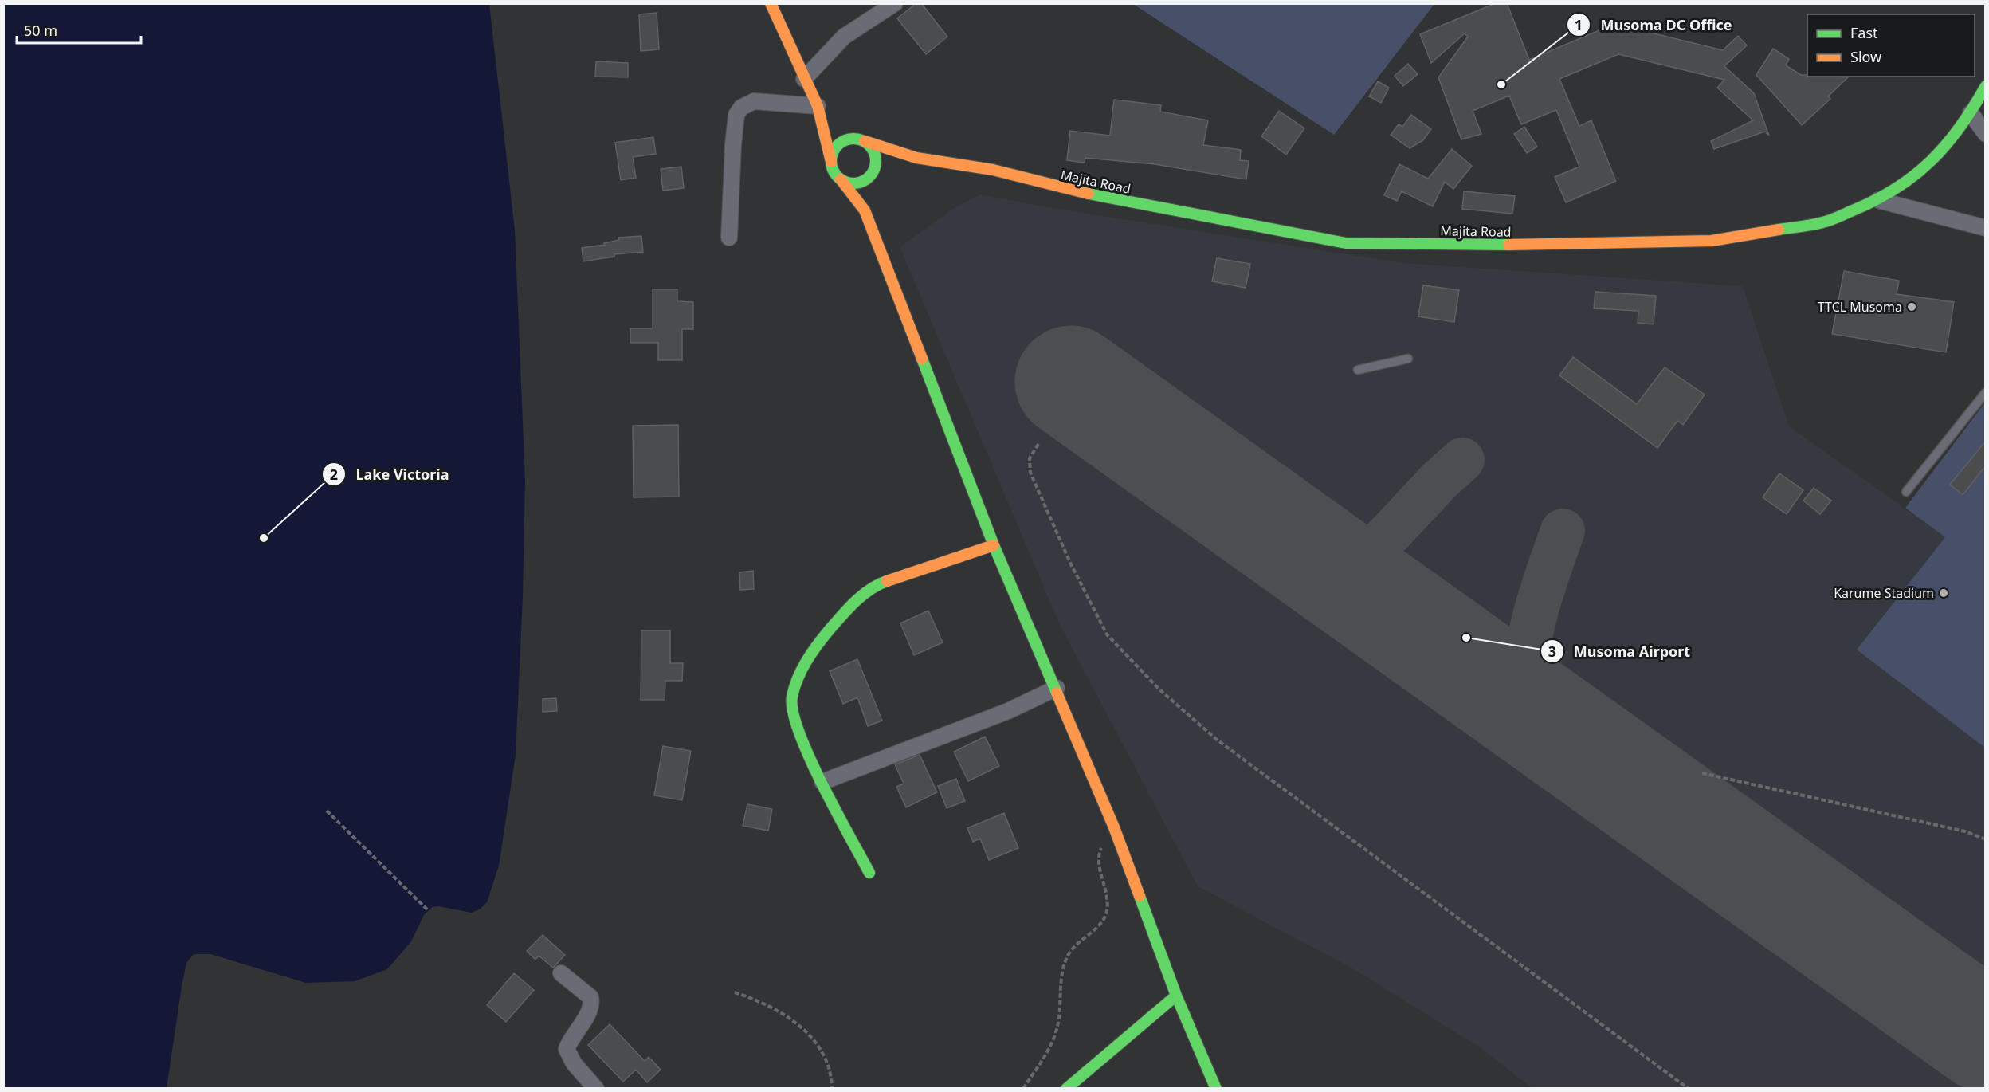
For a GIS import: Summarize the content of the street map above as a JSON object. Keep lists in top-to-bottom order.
{
  "streets": {
    "main road": ["Majita Road"]
  },
  "places": [
    "Musoma DC Office",
    "TTCL Musoma",
    "Lake Victoria",
    "Karume Stadium",
    "Musoma Airport"
  ],
  "legend": ["Fast", "Slow"],
  "scale_bar": "50 m"
}
